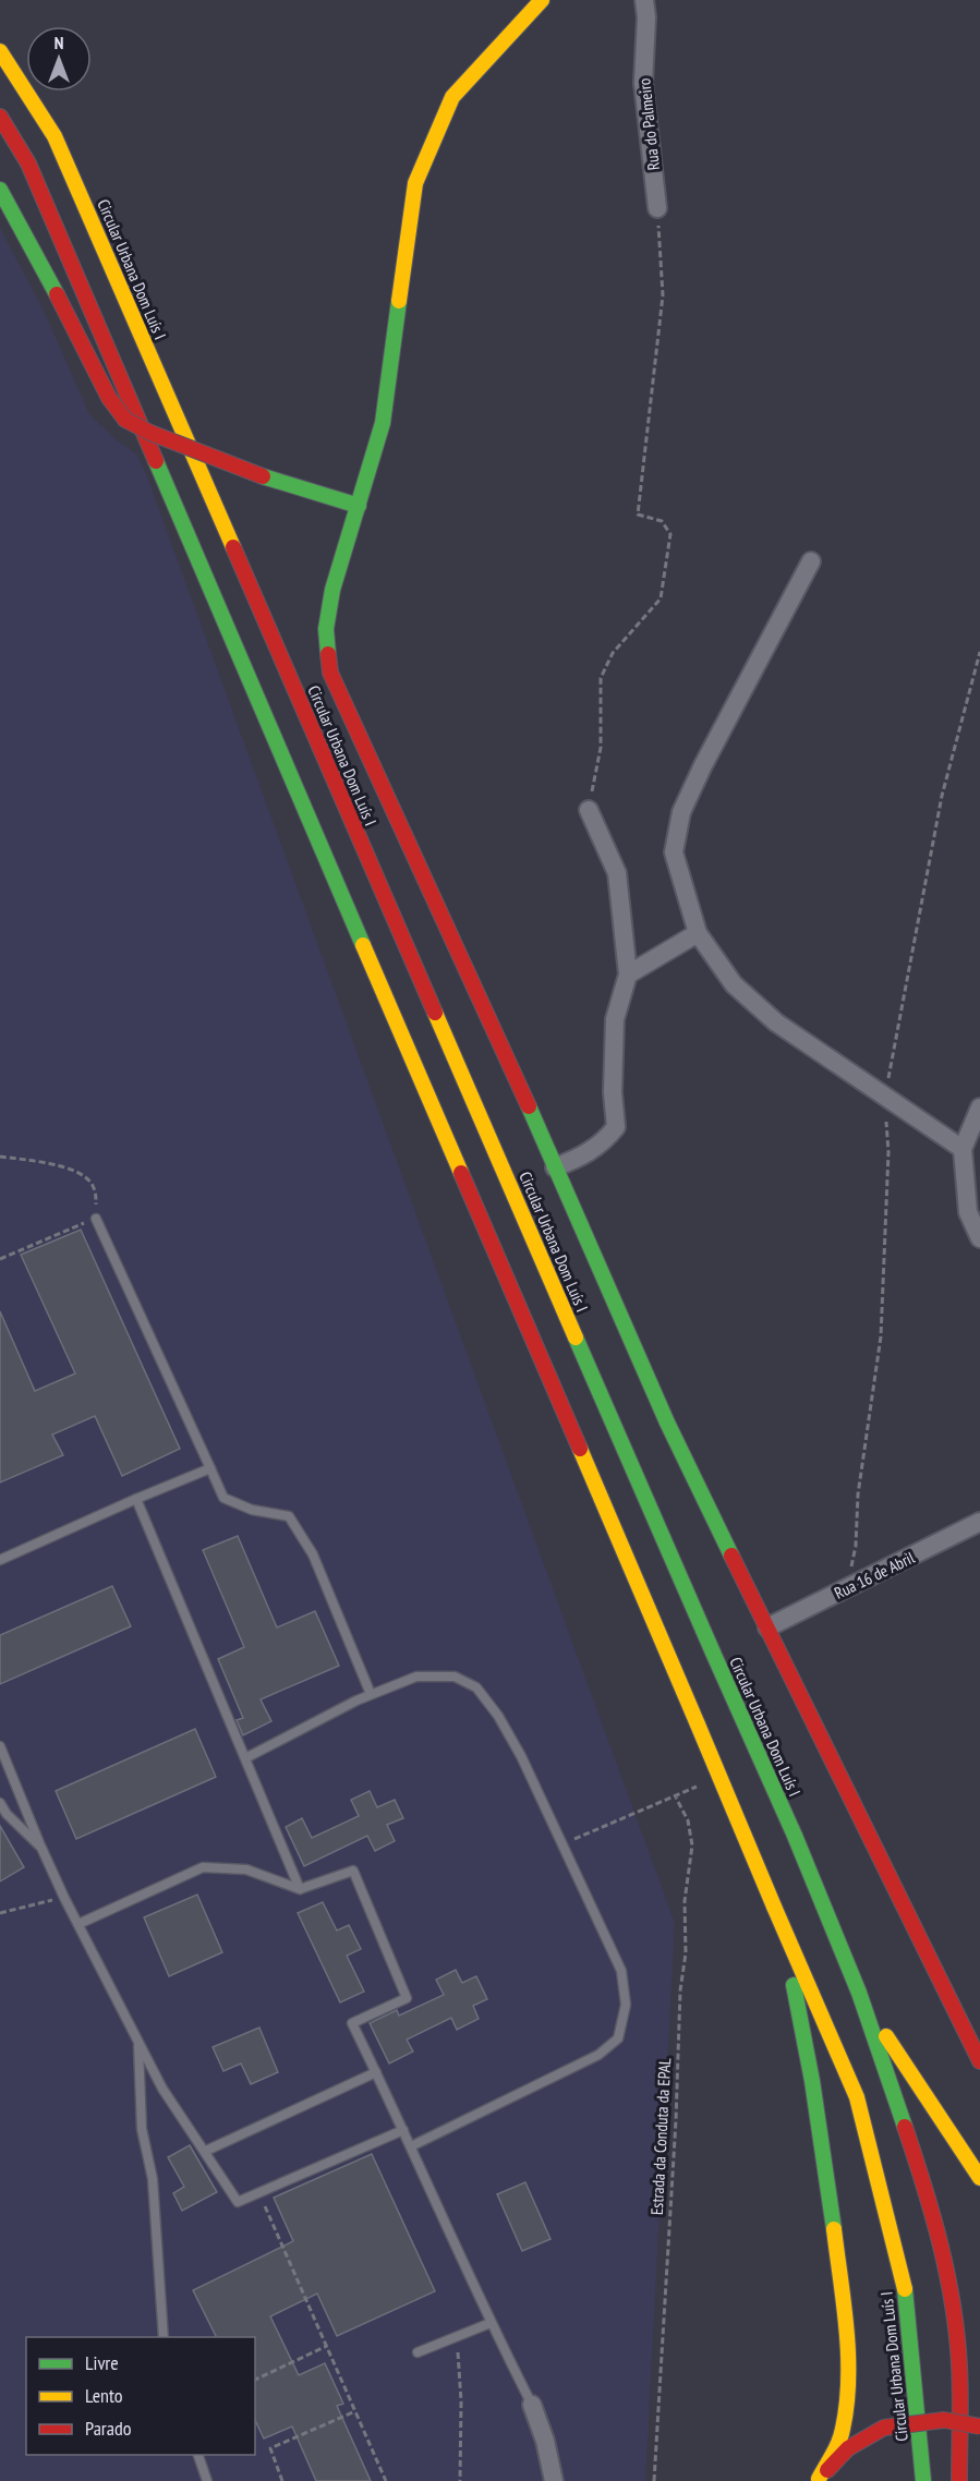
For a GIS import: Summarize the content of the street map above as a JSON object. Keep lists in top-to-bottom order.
{
  "streets": {
    "main road": ["Circular Urbana Dom Luís I"],
    "street": ["Rua do Palmeiro", "Rua 16 de Abril"],
    "path": ["Estrada da Conduta da EPAL"]
  },
  "legend": ["Livre", "Lento", "Parado"],
  "north": "top"
}
